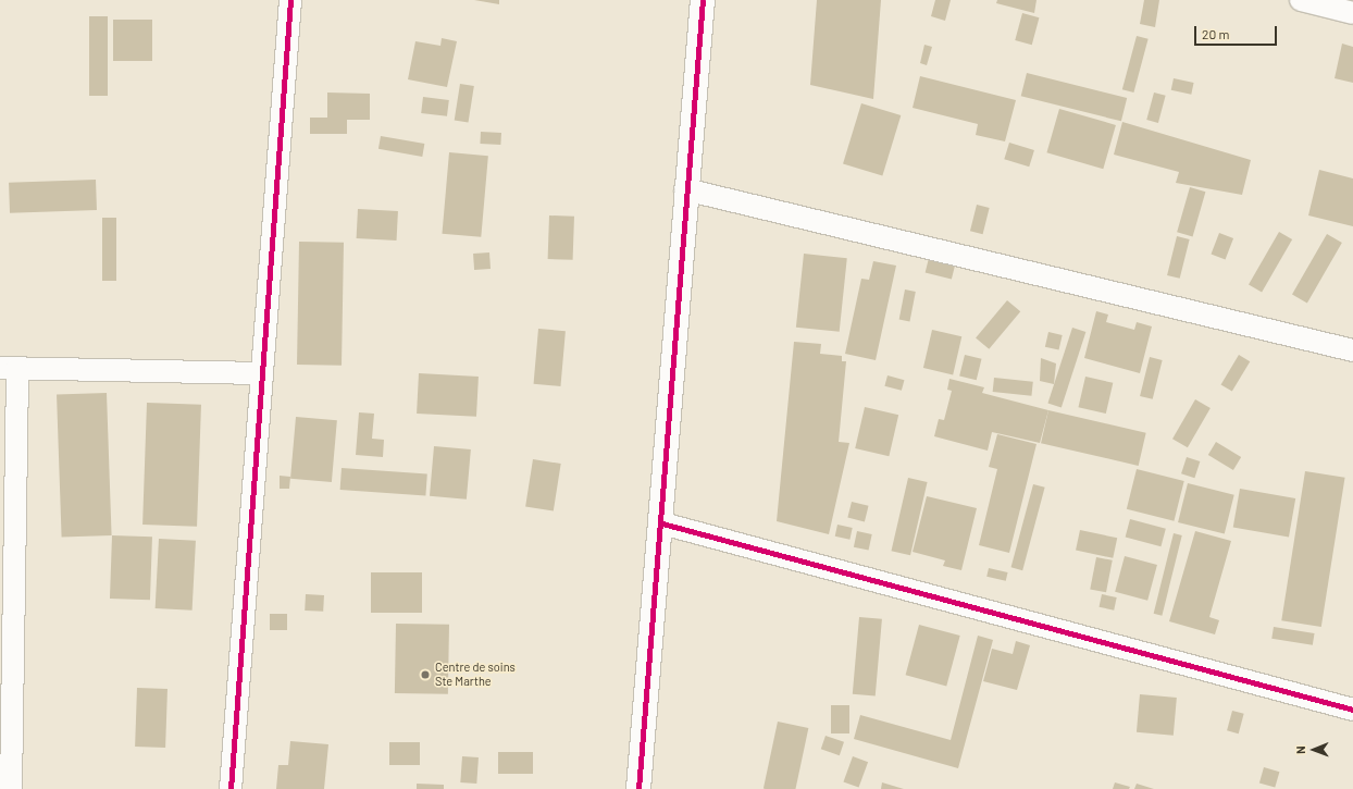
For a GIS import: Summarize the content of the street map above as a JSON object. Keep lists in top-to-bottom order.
{
  "places": ["Centre de soins Ste Marthe"],
  "scale_bar": "20 m",
  "north": "left"
}
